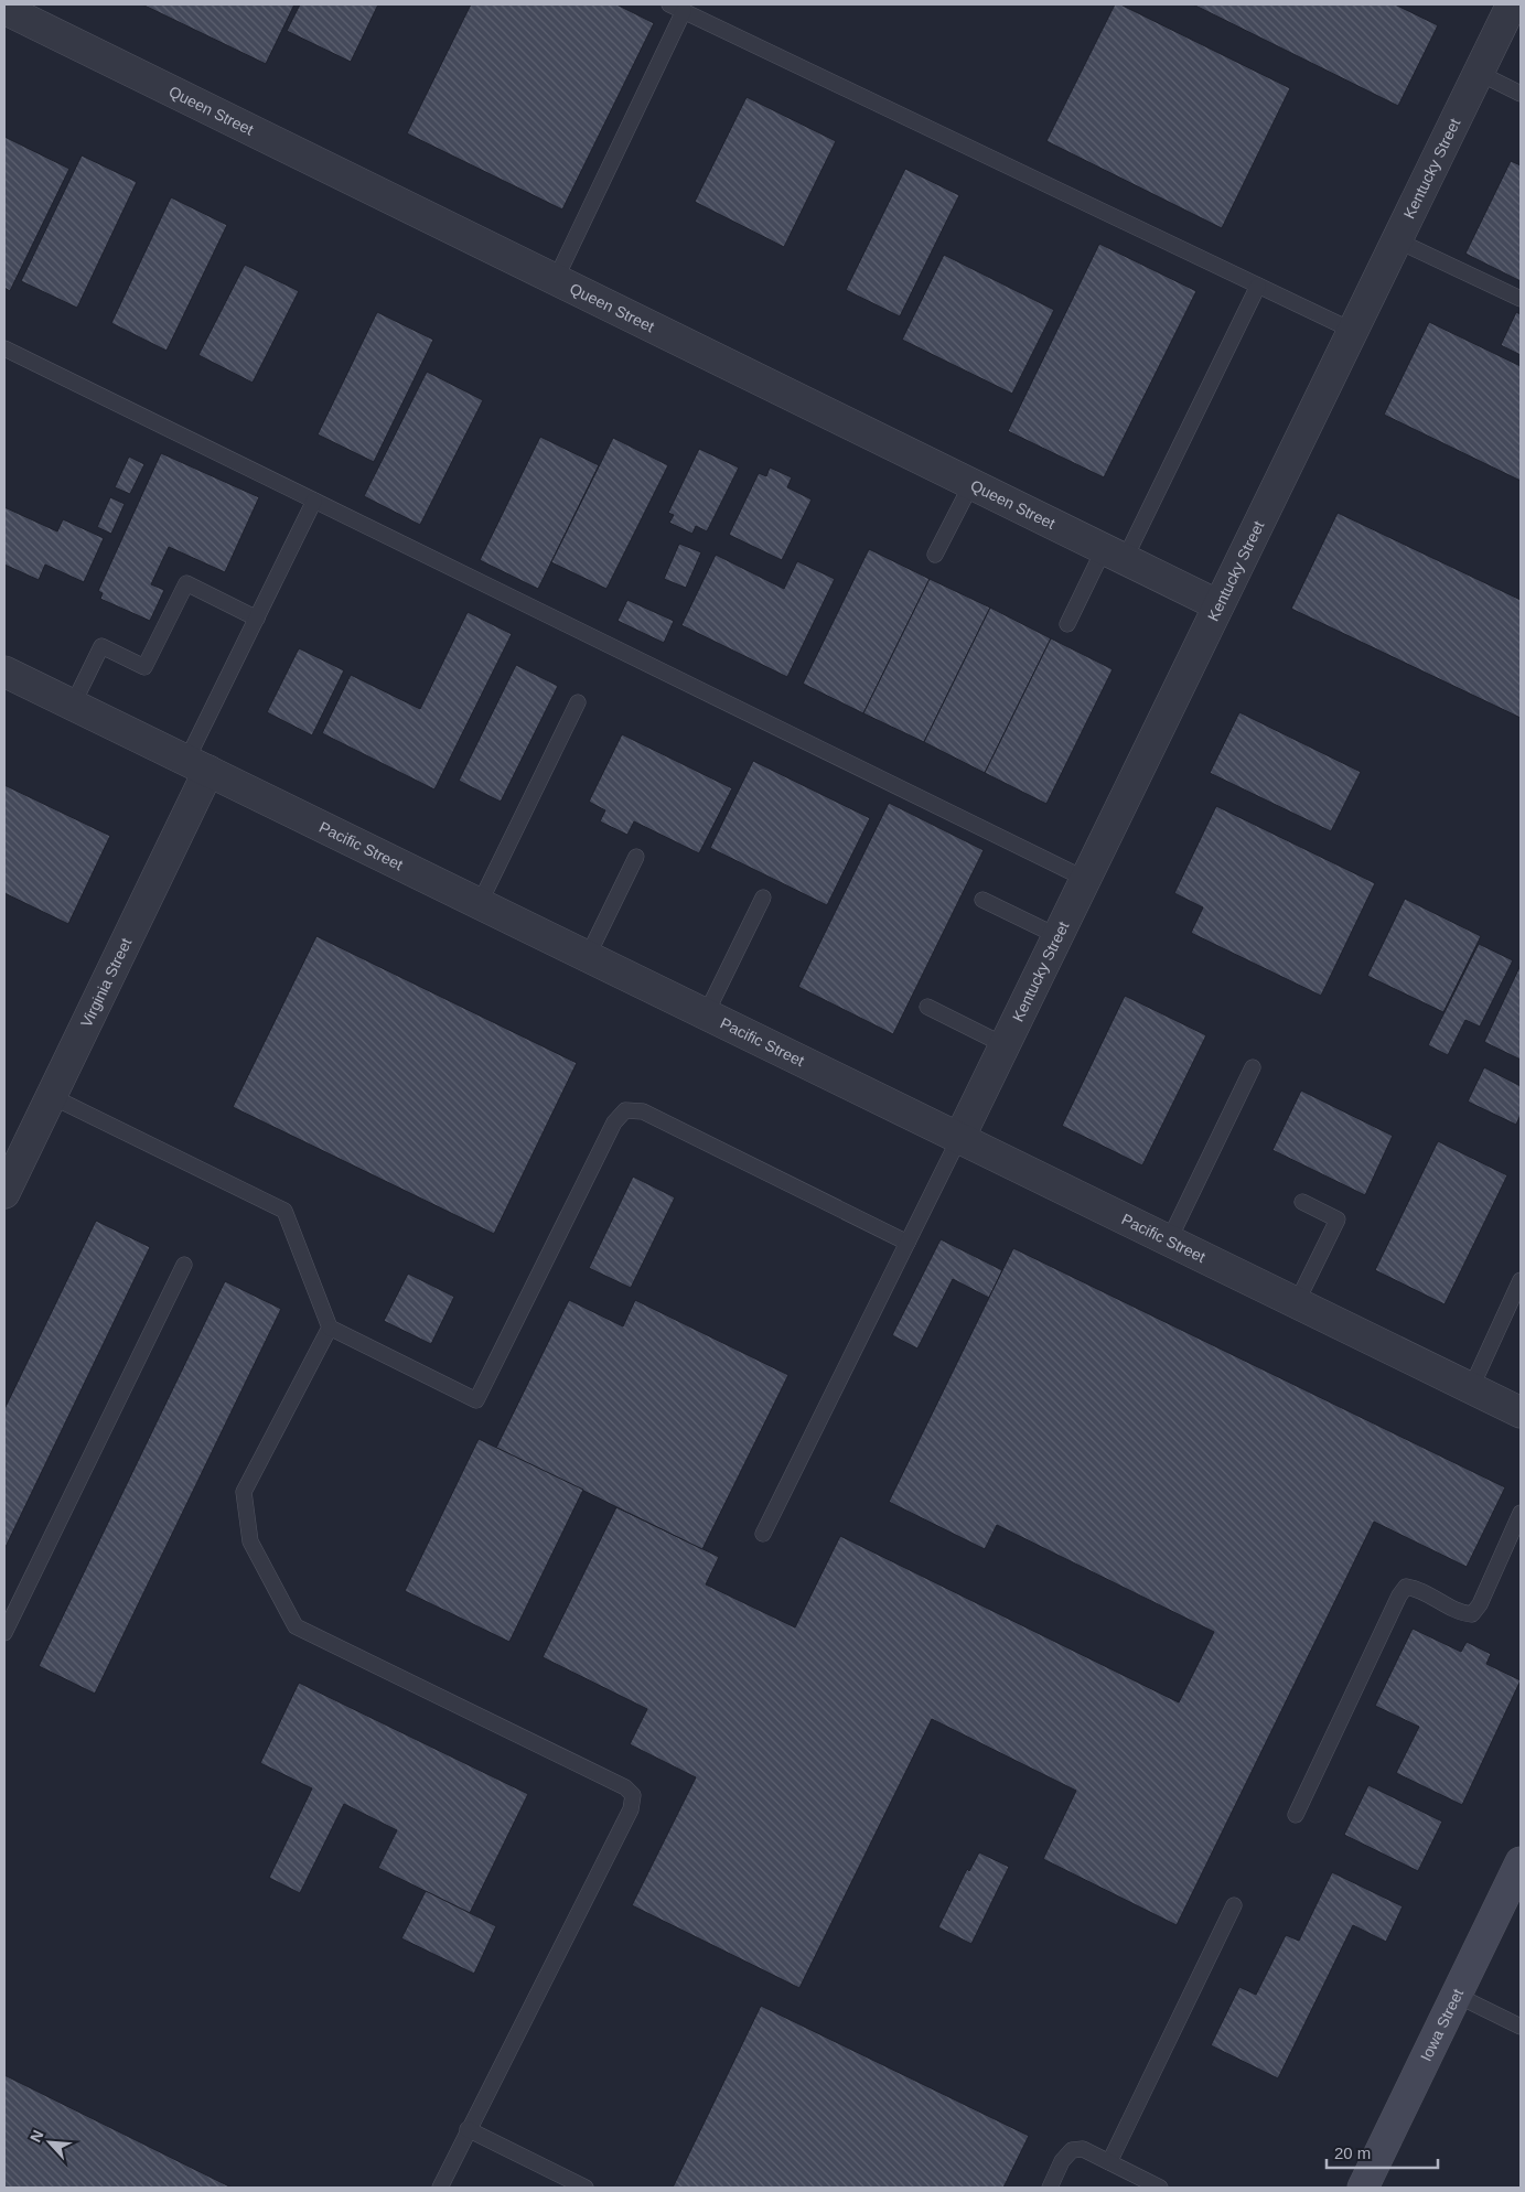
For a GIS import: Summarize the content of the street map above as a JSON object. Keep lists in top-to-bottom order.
{
  "streets": {
    "main road": ["Iowa Street"],
    "street": [
      "Queen Street",
      "Kentucky Street",
      "Pacific Street",
      "Virginia Street"
    ]
  },
  "crossings": [
    ["Queen Street", "Kentucky Street"],
    ["Kentucky Street", "Pacific Street"],
    ["Pacific Street", "Virginia Street"]
  ],
  "scale_bar": "20 m",
  "north": "top left"
}
